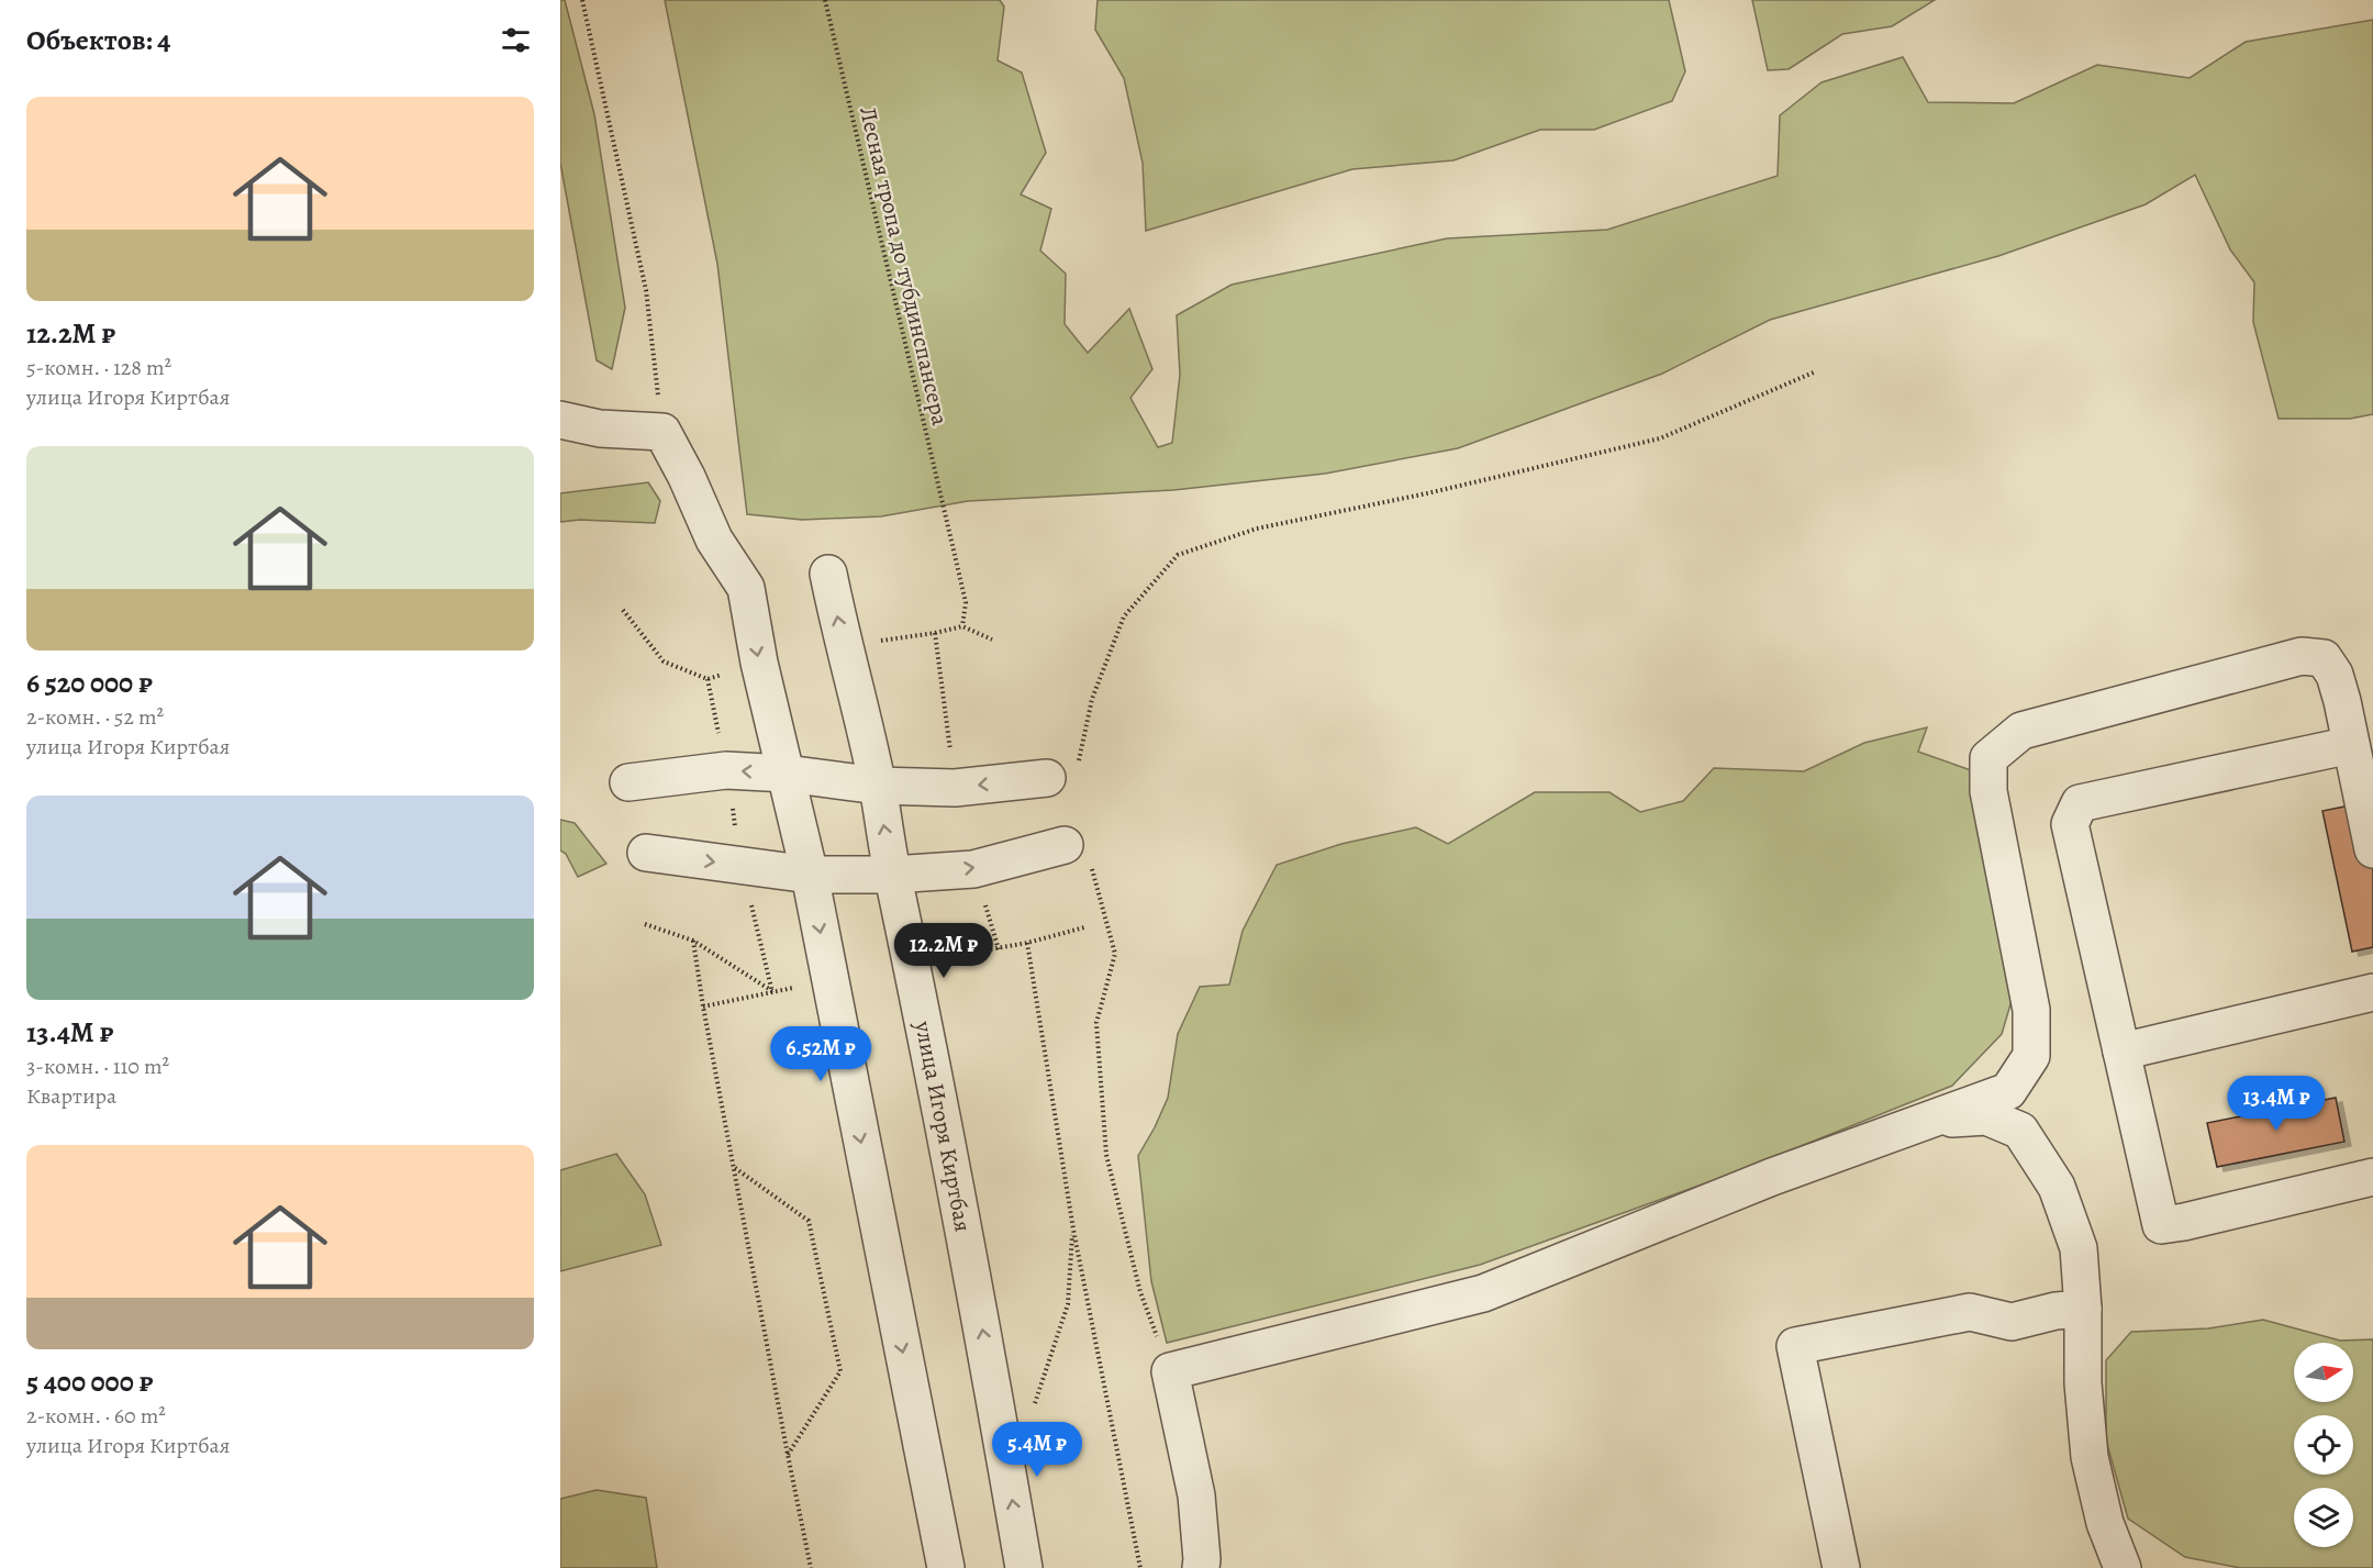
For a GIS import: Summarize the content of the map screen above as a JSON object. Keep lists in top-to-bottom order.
{
  "streets": {
    "street": ["улица Игоря Киртбая"],
    "path": ["Лесная тропа до тубдинспансера"]
  },
  "north": "right",
  "page": {
    "heading": "Объектов: 4",
    "list": [
      {
        "name": "12.2M ₽",
        "note": "5-комн. · 128 m² · улица Игоря Киртбая"
      },
      {
        "name": "6 520 000 ₽",
        "note": "2-комн. · 52 m² · улица Игоря Киртбая"
      },
      {
        "name": "13.4M ₽",
        "note": "3-комн. · 110 m² · Квартира"
      },
      {
        "name": "5 400 000 ₽",
        "note": "2-комн. · 60 m² · улица Игоря Киртбая"
      }
    ],
    "price": [
      "12.2M ₽",
      "6.52M ₽",
      "13.4M ₽",
      "5.4M ₽"
    ]
  }
}
